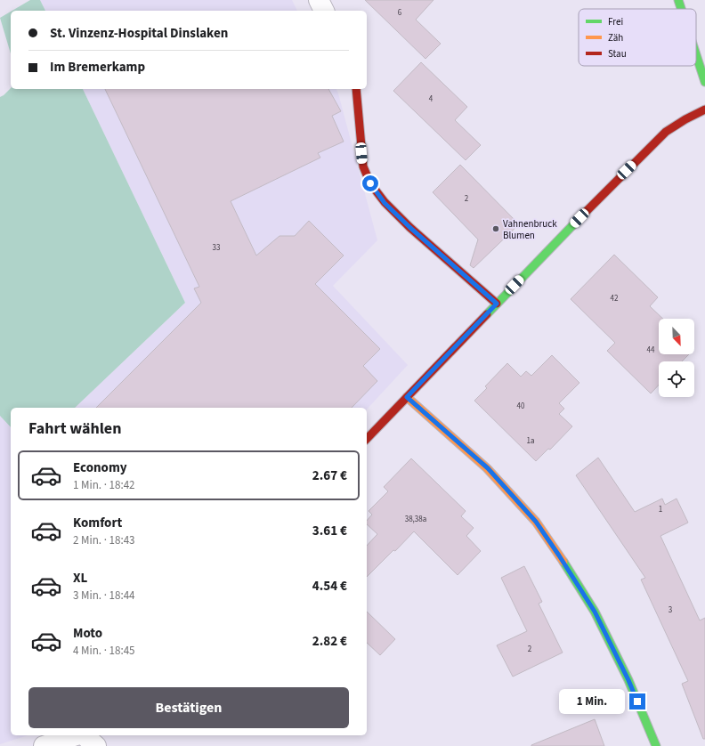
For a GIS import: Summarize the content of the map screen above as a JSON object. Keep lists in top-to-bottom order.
{
  "places": ["Vahnenbruck Blumen"],
  "house_numbers": [
    "6",
    "4",
    "2",
    "33",
    "42",
    "44",
    "40",
    "1a",
    "1",
    "38,38a",
    "3",
    "2"
  ],
  "legend": ["Frei", "Zäh", "Stau"],
  "north": "bottom right",
  "page": {
    "banner": ["St. Vinzenz-Hospital Dinslaken", "Im Bremerkamp"],
    "heading": "Fahrt wählen",
    "list": [
      {
        "name": "Economy",
        "note": "1 Min. · 18:42",
        "value": "2.67 €"
      },
      {
        "name": "Komfort",
        "note": "2 Min. · 18:43",
        "value": "3.61 €"
      },
      {
        "name": "XL",
        "note": "3 Min. · 18:44",
        "value": "4.54 €"
      },
      {
        "name": "Moto",
        "note": "4 Min. · 18:45",
        "value": "2.82 €"
      }
    ],
    "buttons": "Bestätigen",
    "bubble": "1 Min."
  }
}
